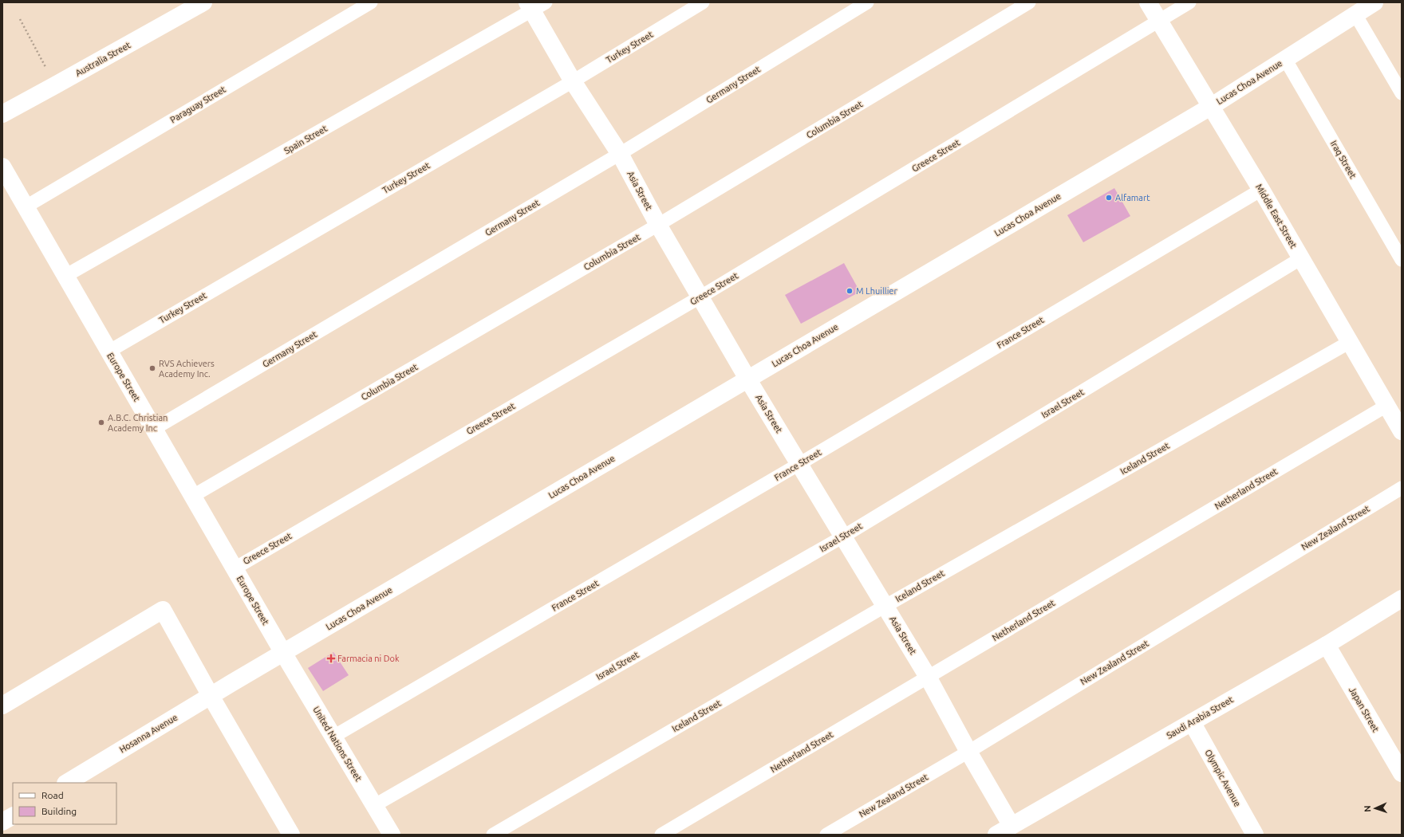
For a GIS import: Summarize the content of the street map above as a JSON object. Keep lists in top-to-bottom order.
{
  "streets": {
    "street": [
      "Australia Street",
      "Lucas Choa Avenue",
      "Asia Street",
      "Middle East Street",
      "Europe Street",
      "Japan Street",
      "Saudi Arabia Street",
      "Hosanna Avenue",
      "United Nations Street",
      "Olympic Avenue"
    ],
    "lane": [
      "Turkey Street",
      "Germany Street",
      "Paraguay Street",
      "Columbia Street",
      "Spain Street",
      "Greece Street",
      "Iraq Street",
      "France Street",
      "Israel Street",
      "Iceland Street",
      "Netherland Street",
      "New Zealand Street"
    ]
  },
  "crossings": [
    ["Turkey Street", "Asia Street"],
    ["Turkey Street", "Europe Street"],
    ["Lucas Choa Avenue", "Iraq Street"],
    ["Lucas Choa Avenue", "Asia Street"],
    ["Lucas Choa Avenue", "Middle East Street"],
    ["Lucas Choa Avenue", "Europe Street"],
    ["Lucas Choa Avenue", "Hosanna Avenue"],
    ["Lucas Choa Avenue", "United Nations Street"],
    ["Germany Street", "Asia Street"],
    ["Germany Street", "Europe Street"],
    ["Paraguay Street", "Europe Street"],
    ["Columbia Street", "Asia Street"],
    ["Columbia Street", "Europe Street"],
    ["Spain Street", "Asia Street"],
    ["Spain Street", "Europe Street"],
    ["Greece Street", "Asia Street"],
    ["Greece Street", "Middle East Street"],
    ["Greece Street", "Europe Street"],
    ["Asia Street", "France Street"],
    ["Asia Street", "Israel Street"],
    ["Asia Street", "Iceland Street"],
    ["Asia Street", "Netherland Street"],
    ["Asia Street", "New Zealand Street"],
    ["Asia Street", "Saudi Arabia Street"],
    ["Middle East Street", "France Street"],
    ["Middle East Street", "Israel Street"],
    ["Middle East Street", "Iceland Street"],
    ["Middle East Street", "Netherland Street"],
    ["France Street", "United Nations Street"],
    ["Europe Street", "United Nations Street"],
    ["Israel Street", "United Nations Street"],
    ["Japan Street", "Saudi Arabia Street"],
    ["Saudi Arabia Street", "Olympic Avenue"]
  ],
  "places": {
    "other": [
      "Alfamart",
      "M Lhuillier",
      "RVS Achievers Academy Inc.",
      "A.B.C. Christian Academy Inc"
    ],
    "health": ["Farmacia ni Dok"]
  },
  "legend": ["Road", "Building"],
  "north": "left"
}
